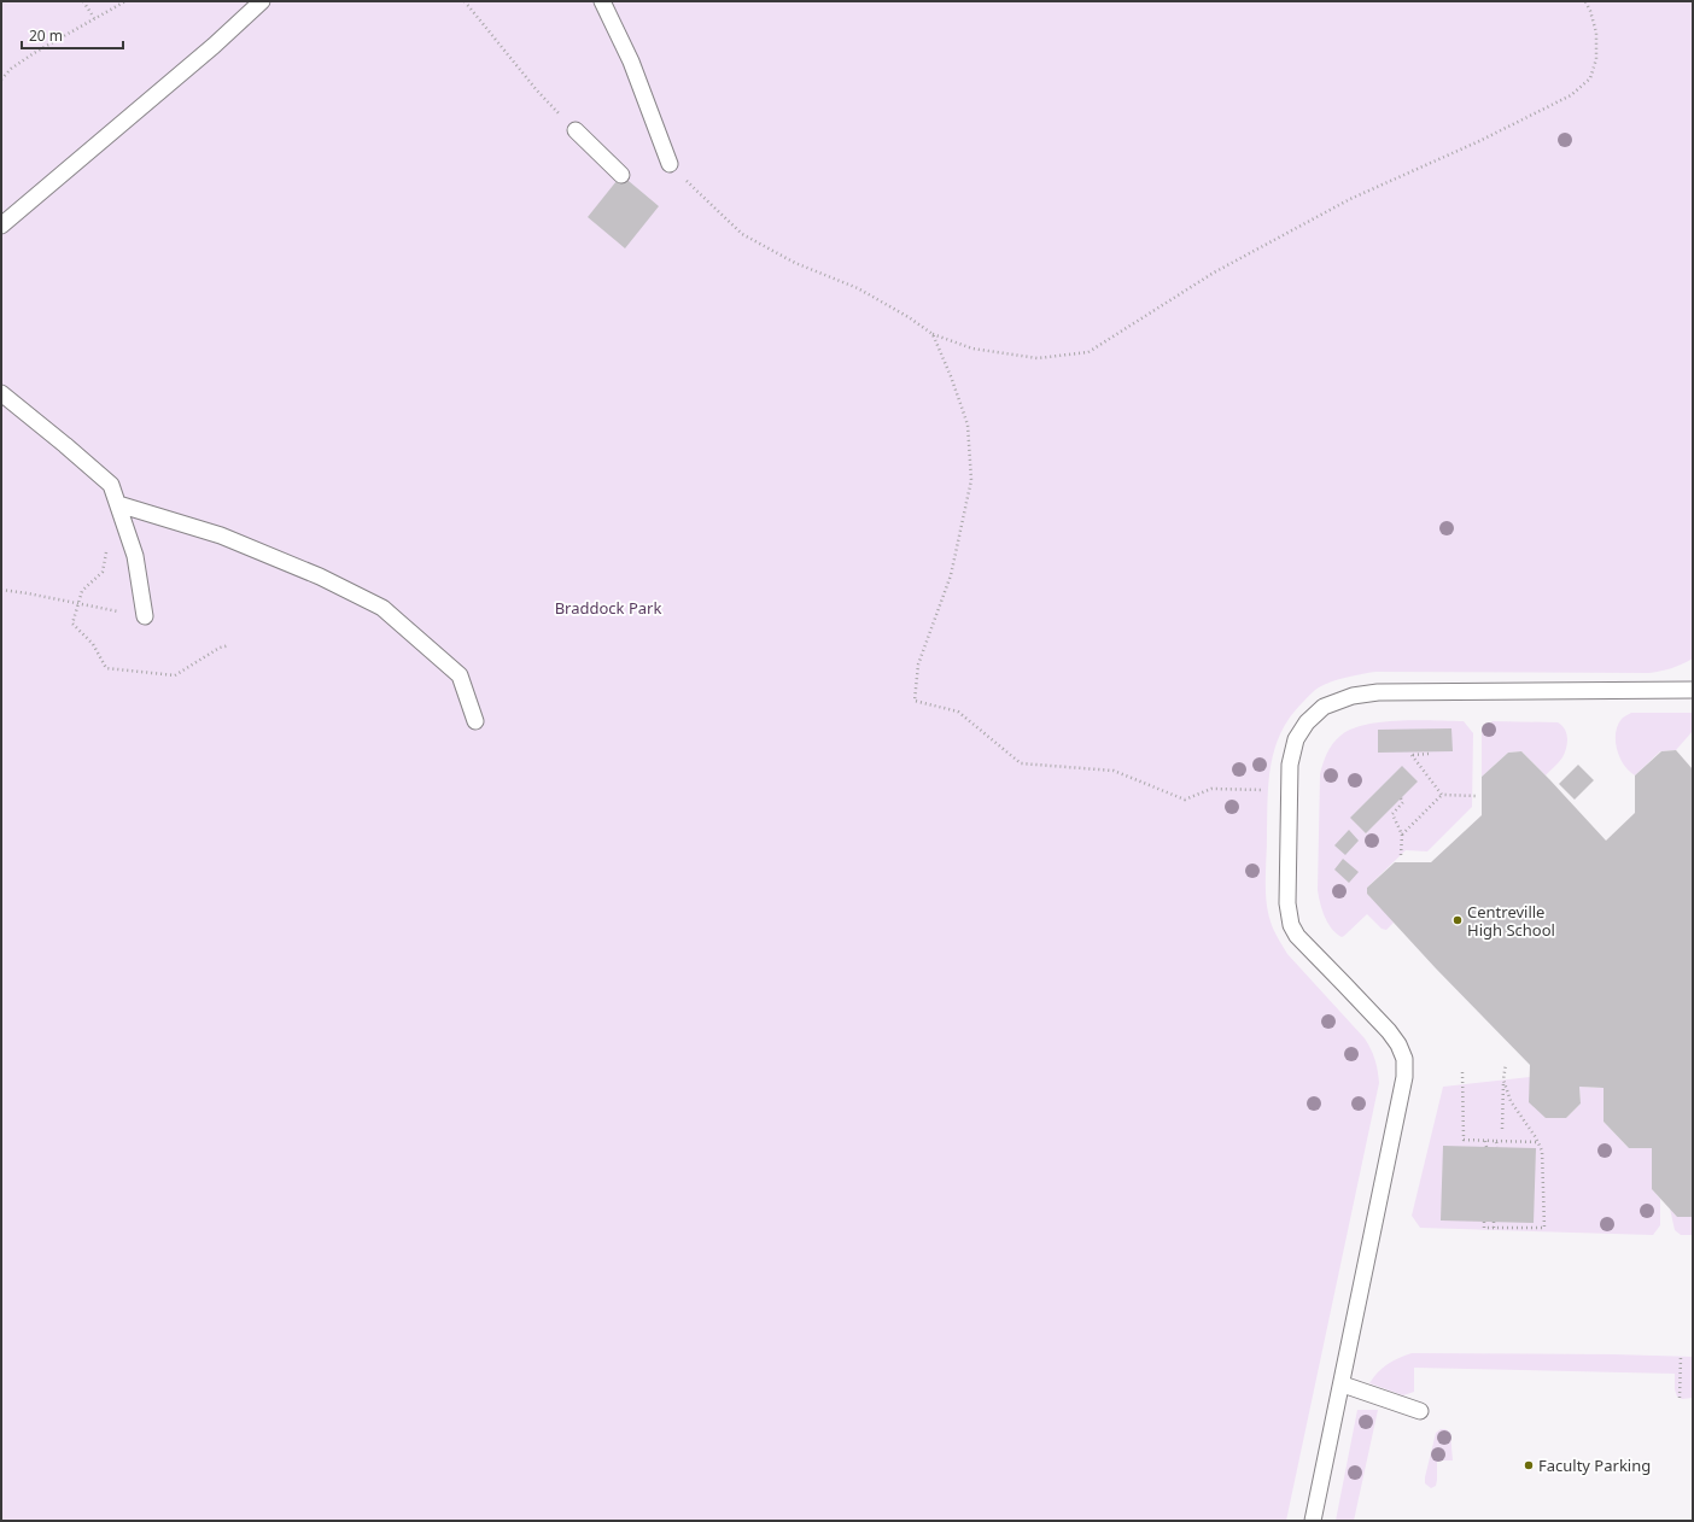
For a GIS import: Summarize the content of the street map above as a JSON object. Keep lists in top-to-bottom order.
{
  "parks": ["Braddock Park"],
  "places": ["Centreville High School", "Faculty Parking"],
  "scale_bar": "20 m"
}
